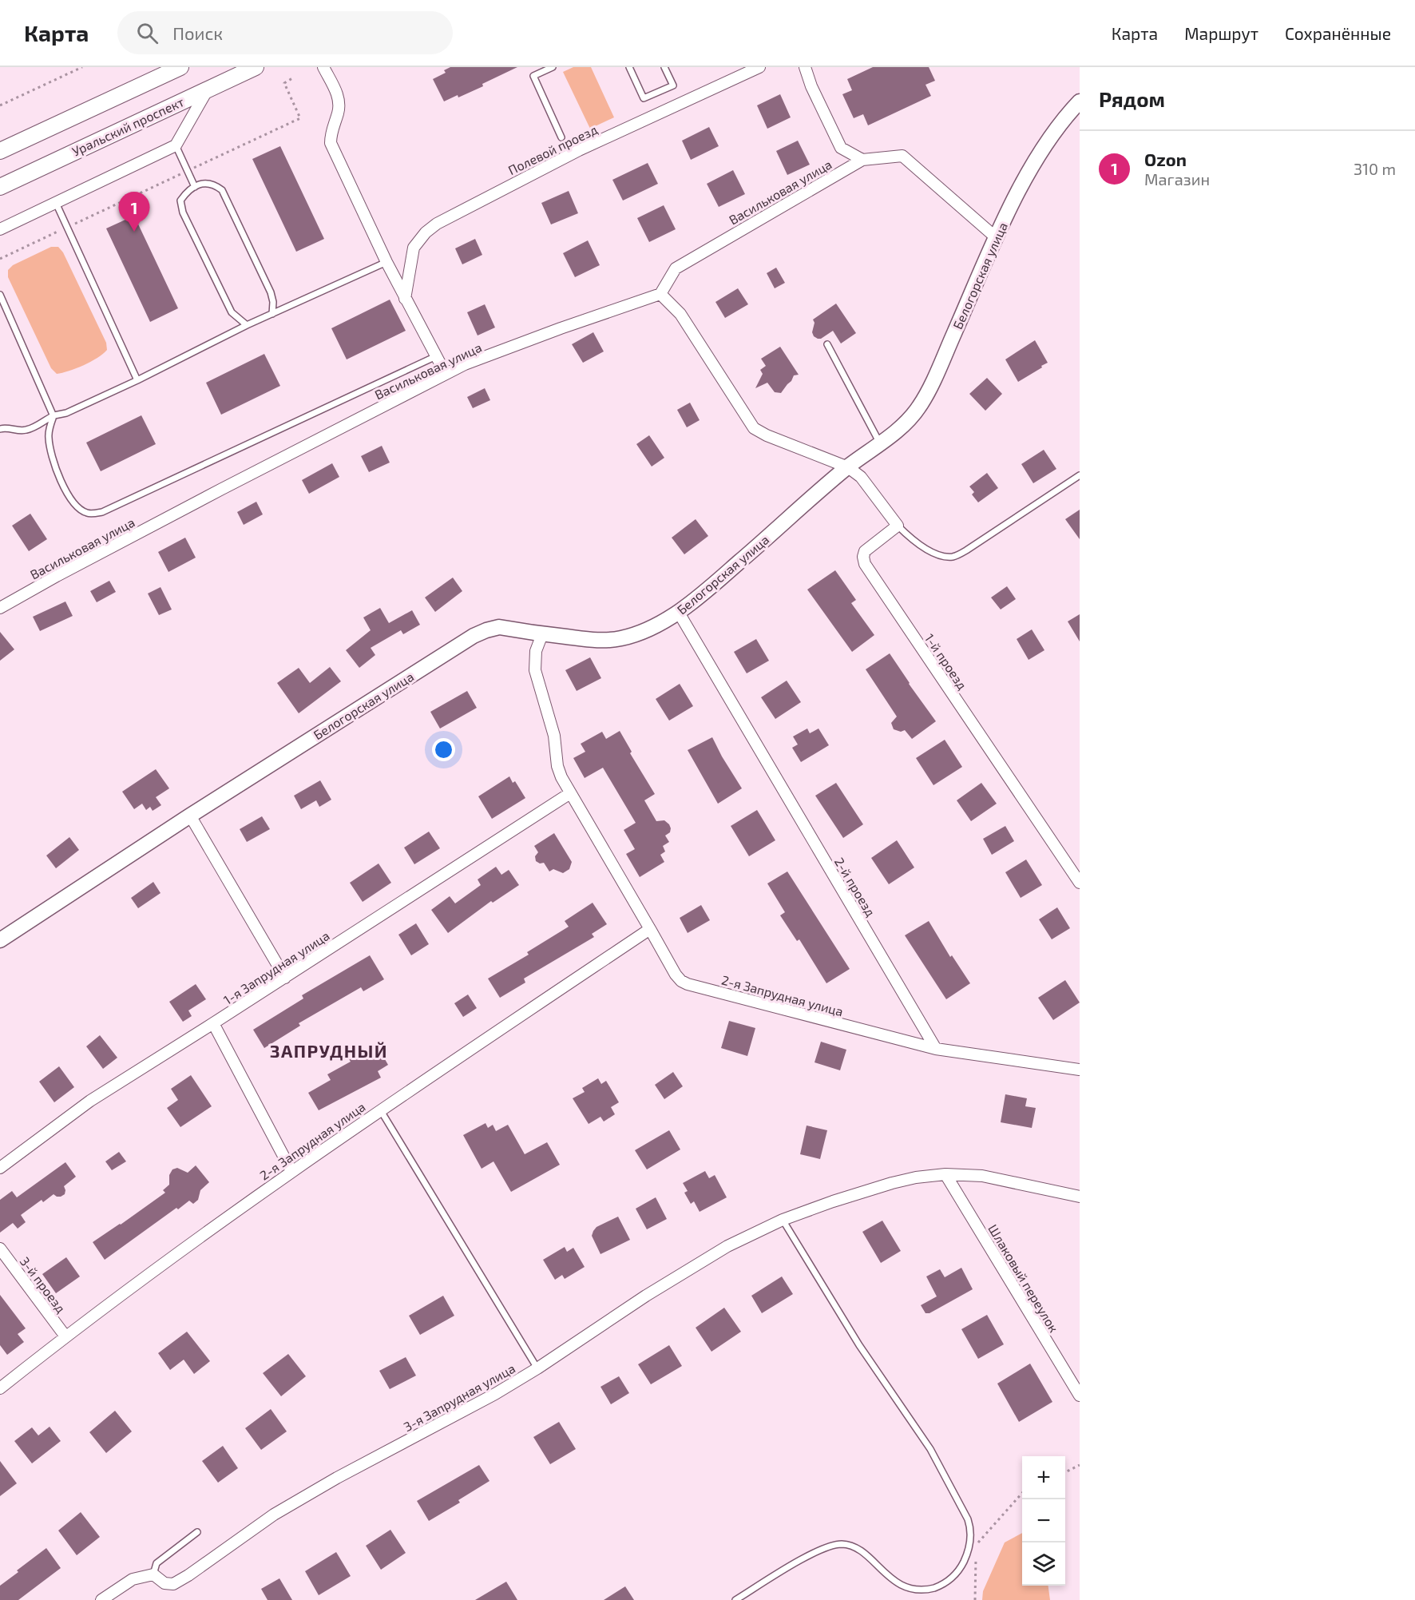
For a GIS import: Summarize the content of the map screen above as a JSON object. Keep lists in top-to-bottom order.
{
  "streets": {
    "main road": ["Уральский проспект"],
    "street": [
      "Полевой проезд",
      "Васильковая улица",
      "Белогорская улица",
      "1-й проезд",
      "2-й проезд",
      "1-я Запрудная улица",
      "2-я Запрудная улица",
      "Шлаковый переулок",
      "3-й проезд",
      "3-я Запрудная улица"
    ]
  },
  "crossings": [
    ["Белогорская улица", "2-й проезд"],
    ["Белогорская улица", "2-я Запрудная улица"],
    ["2-й проезд", "2-я Запрудная улица"],
    ["1-я Запрудная улица", "2-я Запрудная улица"],
    ["2-я Запрудная улица", "3-й проезд"],
    ["Шлаковый переулок", "3-я Запрудная улица"]
  ],
  "districts": ["ЗАПРУДНЫЙ"],
  "page": {
    "header": "Карта",
    "search": "Поиск",
    "nav": ["Карта", "Маршрут", "Сохранённые"],
    "heading": "Рядом",
    "list": [
      {
        "mark": "1",
        "name": "Ozon",
        "note": "Магазин",
        "value": "310 m"
      }
    ],
    "pins": "1",
    "map_buttons": ["+", "−"]
  }
}
